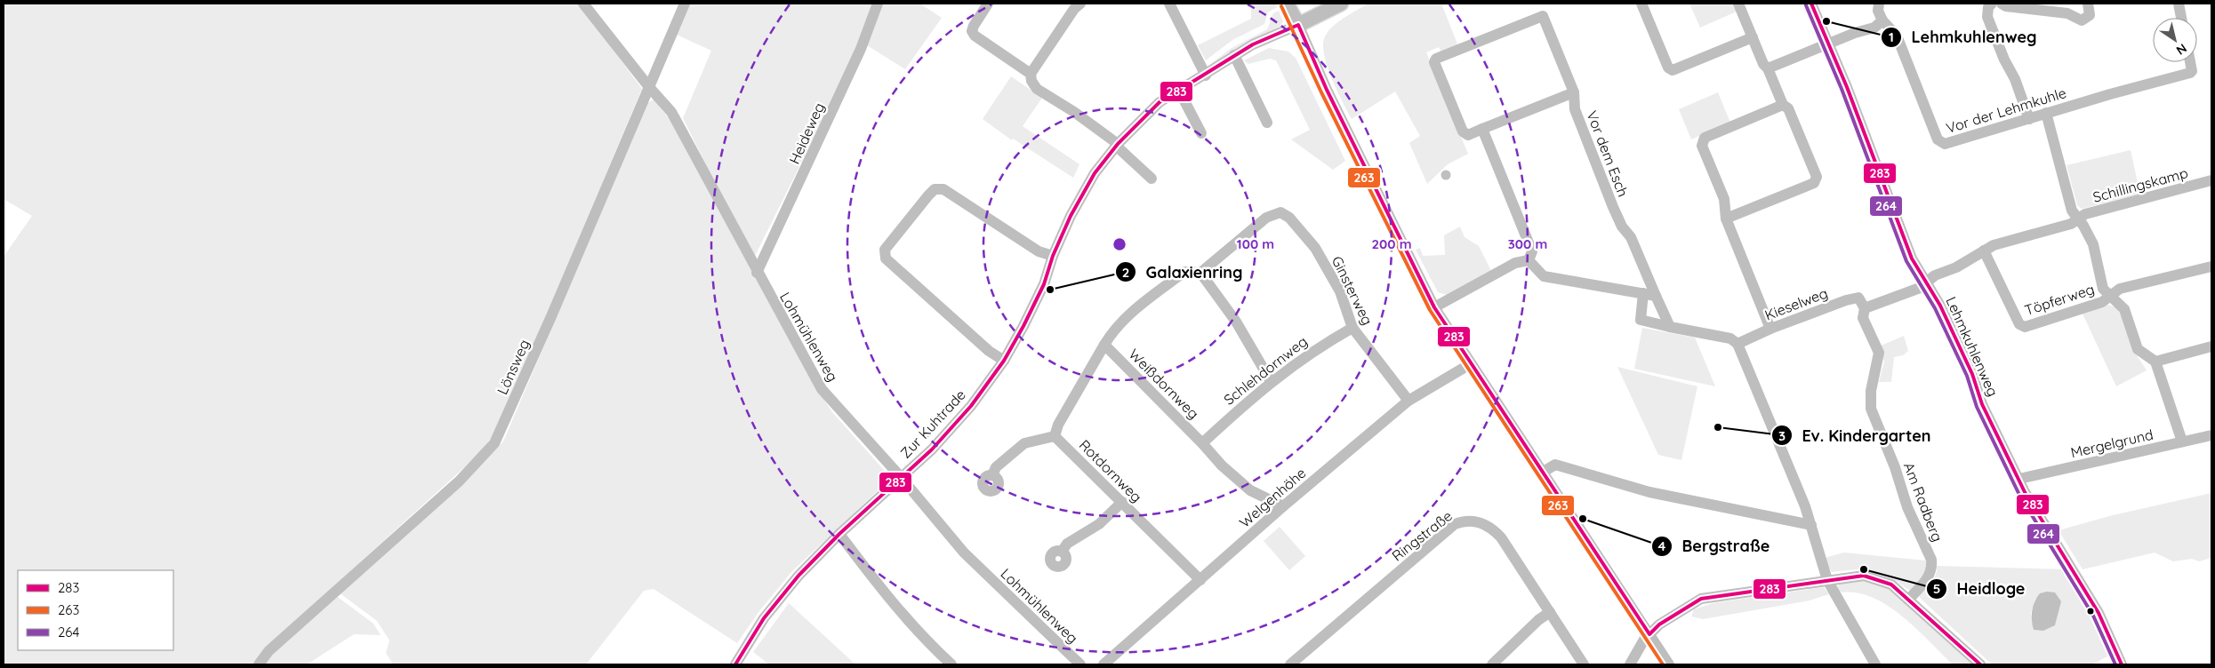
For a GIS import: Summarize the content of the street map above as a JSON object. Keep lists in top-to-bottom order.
{
  "streets": {
    "street": [
      "Vor der Lehmkuhle",
      "Heideweg",
      "Vor dem Esch",
      "Schillingskamp",
      "Ginsterweg",
      "Töpferweg",
      "Kieselweg",
      "Lohmühlenweg",
      "Lehmkuhlenweg",
      "Lönsweg",
      "Schlehdornweg",
      "Weißdornweg",
      "Zur Kuhtrade",
      "Mergelgrund",
      "Rotdornweg",
      "Welgenhöhe",
      "Am Radberg",
      "Ringstraße"
    ]
  },
  "crossings": [
    ["Heideweg", "Lohmühlenweg"],
    ["Ginsterweg", "Schlehdornweg"],
    ["Ginsterweg", "Welgenhöhe"],
    ["Kieselweg", "Am Radberg"],
    ["Lohmühlenweg", "Lönsweg"],
    ["Lohmühlenweg", "Zur Kuhtrade"],
    ["Lehmkuhlenweg", "Mergelgrund"],
    ["Schlehdornweg", "Weißdornweg"],
    ["Weißdornweg", "Welgenhöhe"],
    ["Rotdornweg", "Welgenhöhe"]
  ],
  "places": [
    "Lehmkuhlenweg",
    "Galaxienring",
    "Ev. Kindergarten",
    "Bergstraße",
    "Heidloge"
  ],
  "lines": ["transit line 283", "transit line 264", "transit line 263"],
  "legend": ["283", "263", "264"],
  "north": "bottom right",
  "rings": ["100 m", "200 m", "300 m"]
}
